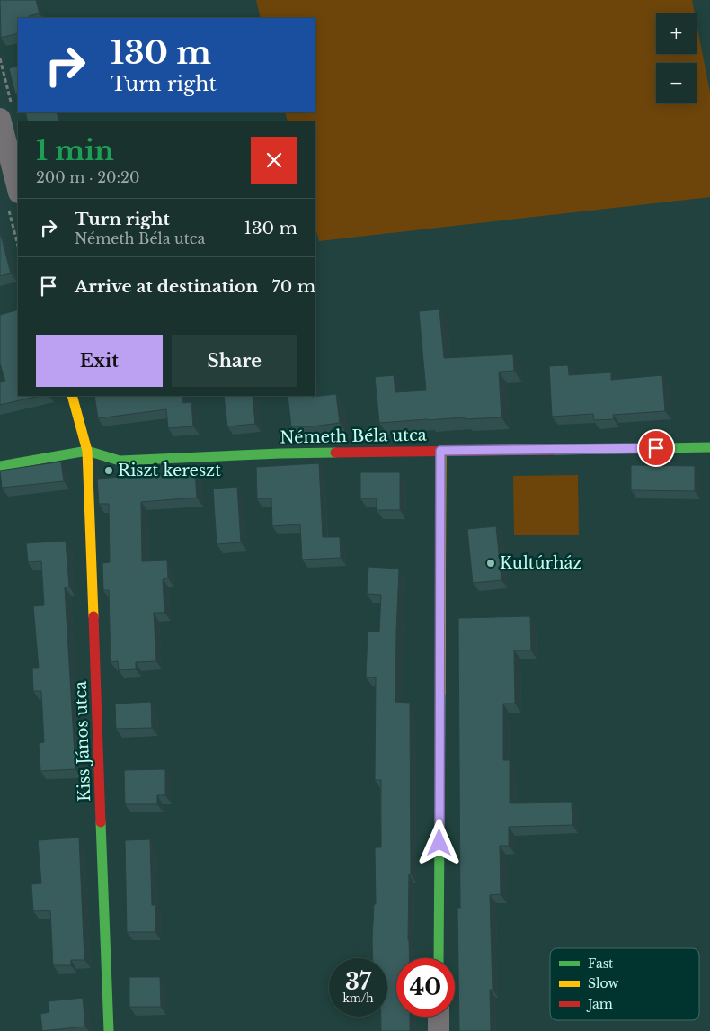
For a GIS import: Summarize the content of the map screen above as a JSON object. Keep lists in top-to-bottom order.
{
  "streets": {
    "street": ["Németh Béla utca", "Kiss János utca"]
  },
  "crossings": [
    ["Németh Béla utca", "Kiss János utca"]
  ],
  "places": ["Riszt kereszt", "Kultúrház"],
  "legend": ["Fast", "Slow", "Jam"],
  "page": {
    "map_buttons": ["+", "−"],
    "turn": ["130 m", "Turn right"],
    "heading": ["1 min", "200 m · 20:20"],
    "list": [
      {
        "name": "Turn right",
        "note": "Németh Béla utca",
        "value": "130 m"
      },
      {
        "name": "Arrive at destination",
        "value": "70 m"
      }
    ],
    "buttons": ["Exit", "Share"],
    "speed": "37 km/h",
    "limit": "40"
  }
}
